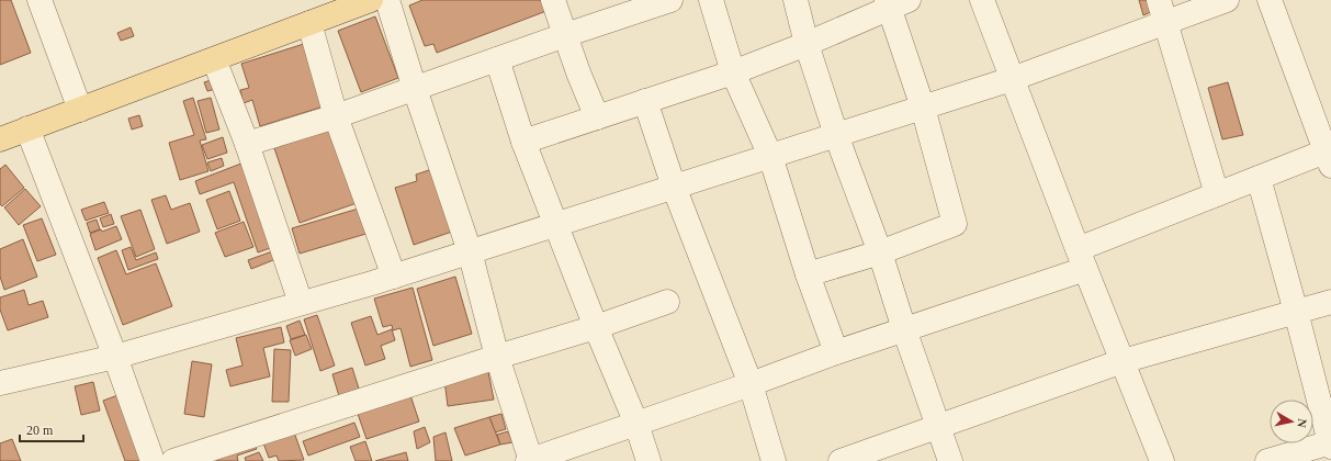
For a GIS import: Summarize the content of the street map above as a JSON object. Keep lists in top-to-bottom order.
{
  "scale_bar": "20 m",
  "north": "right"
}
